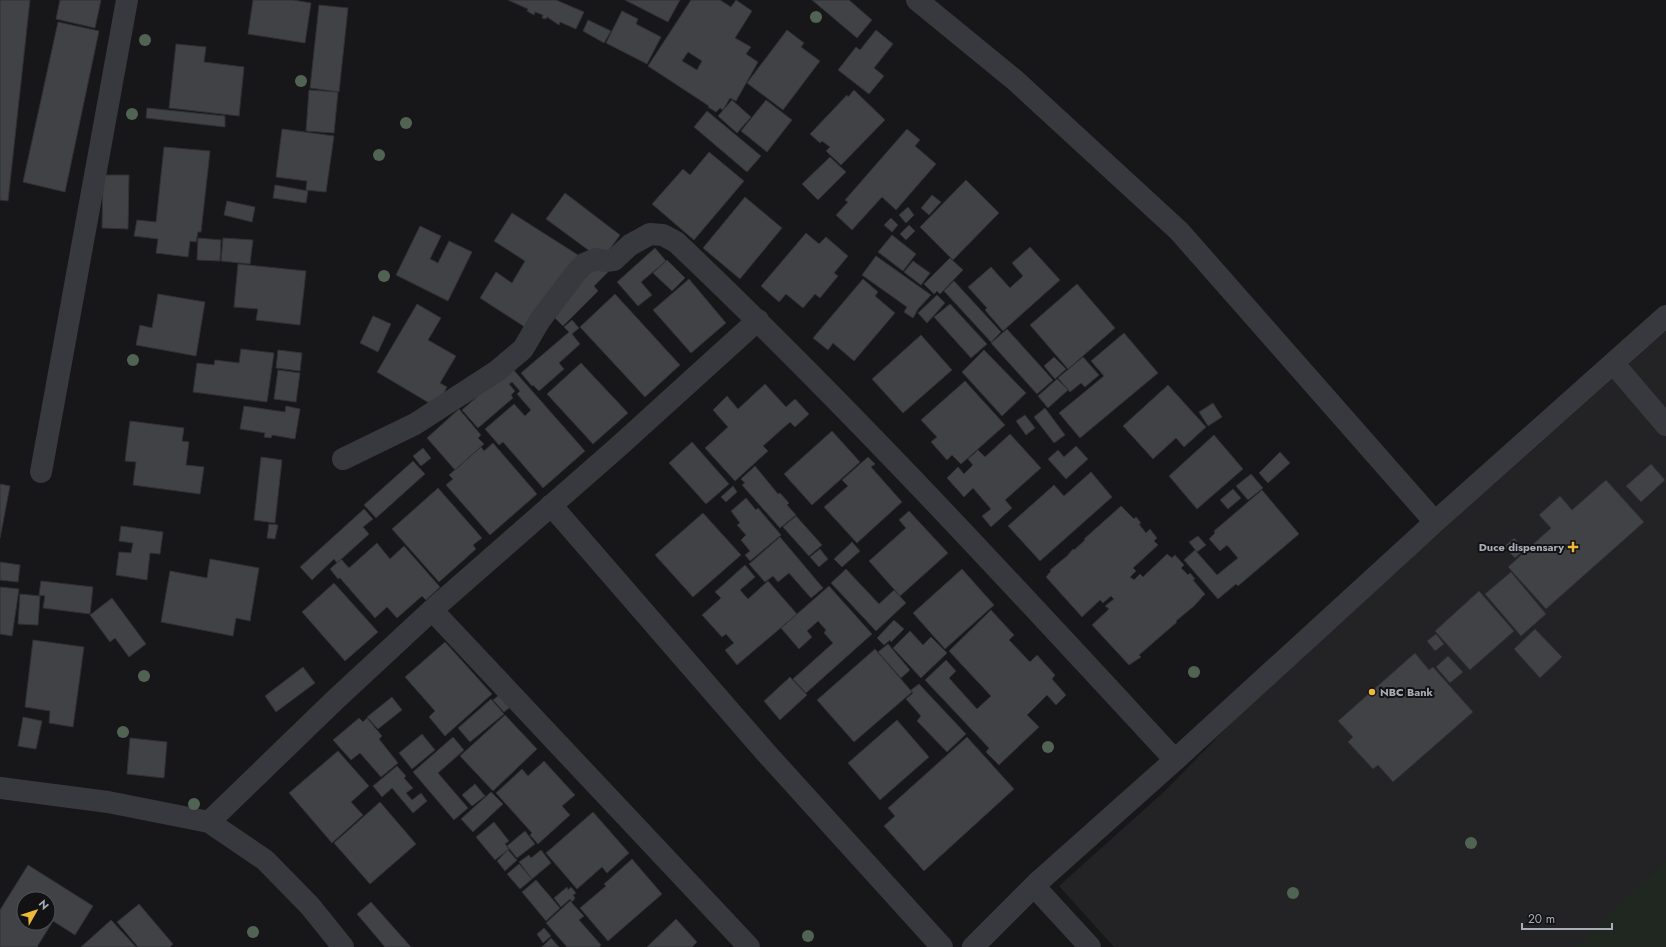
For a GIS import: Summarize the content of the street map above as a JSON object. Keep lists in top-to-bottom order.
{
  "places": {
    "health": ["Duce dispensary"],
    "other": ["NBC Bank"]
  },
  "scale_bar": "20 m",
  "north": "top right"
}
